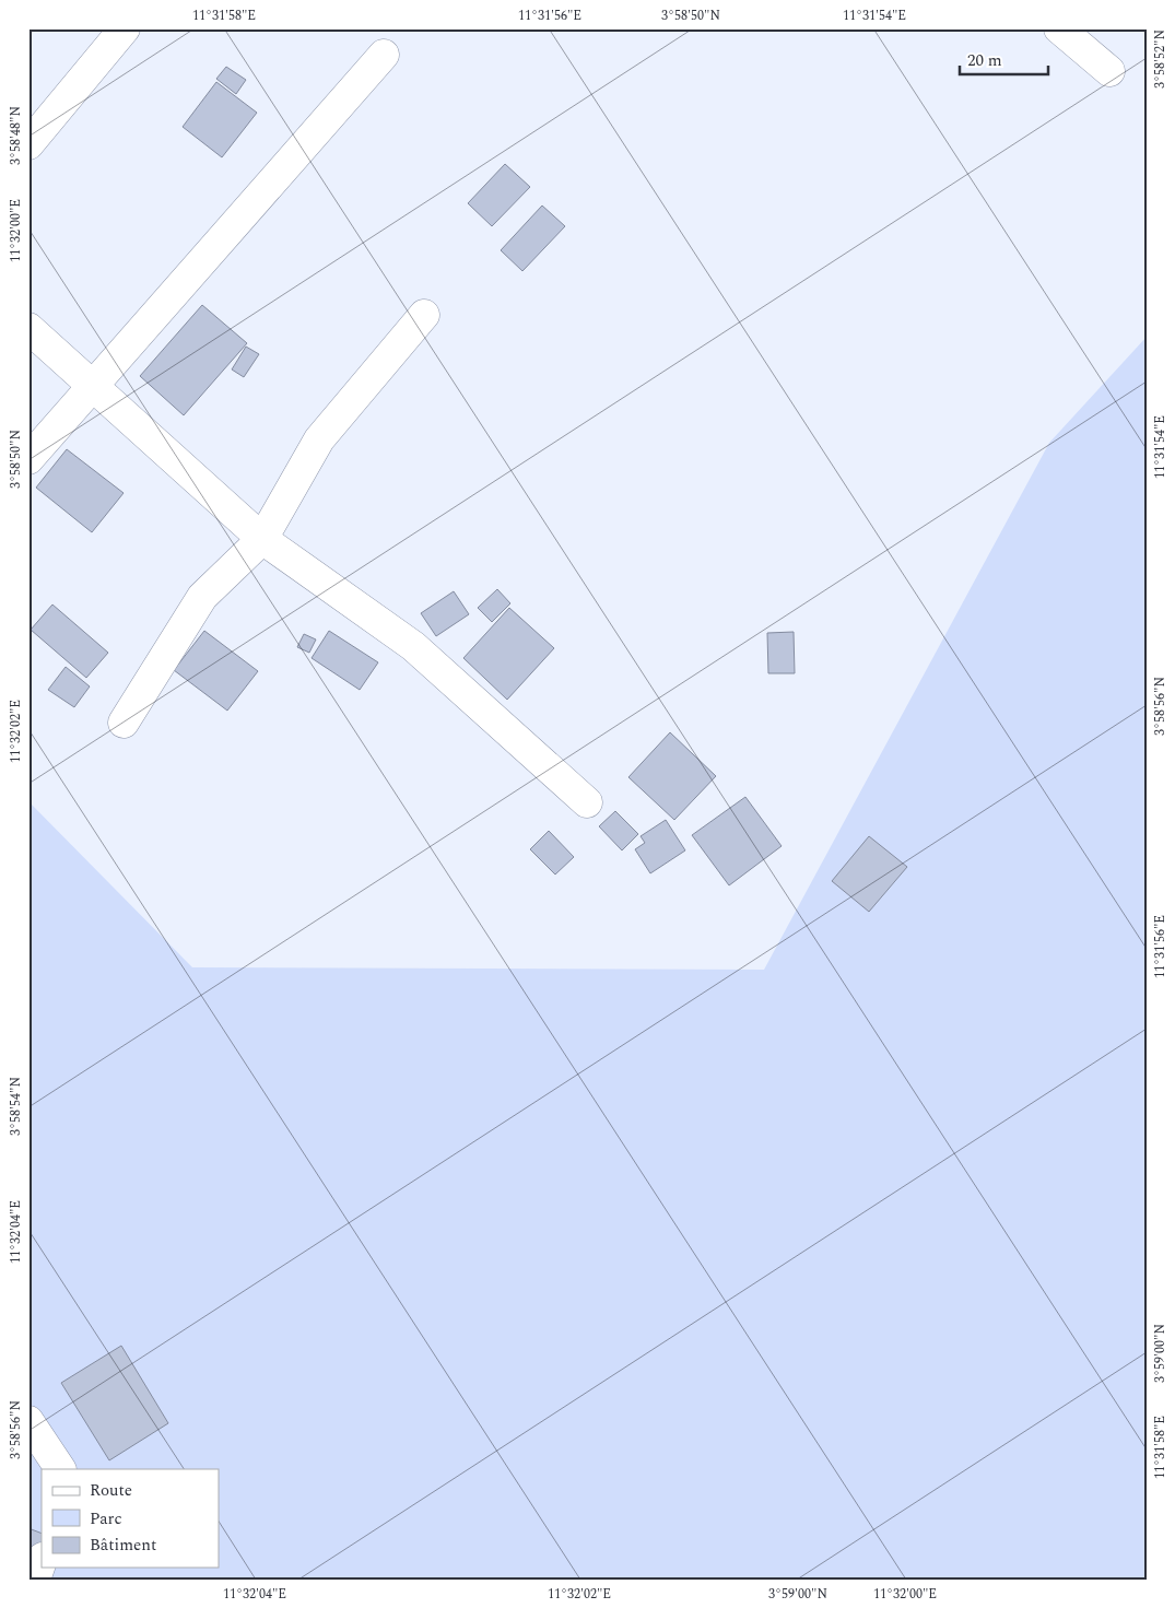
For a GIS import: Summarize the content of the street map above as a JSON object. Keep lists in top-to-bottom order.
{
  "legend": ["Route", "Parc", "Bâtiment"],
  "scale_bar": "20 m",
  "coordinates": [
    "11°31'58\"E",
    "11°31'56\"E",
    "3°58'50\"N",
    "11°31'54\"E",
    "3°58'52\"N",
    "3°58'48\"N",
    "11°32'00\"E",
    "3°58'56\"N",
    "11°32'02\"E",
    "3°58'54\"N",
    "11°32'04\"E",
    "3°59'00\"N"
  ]
}
